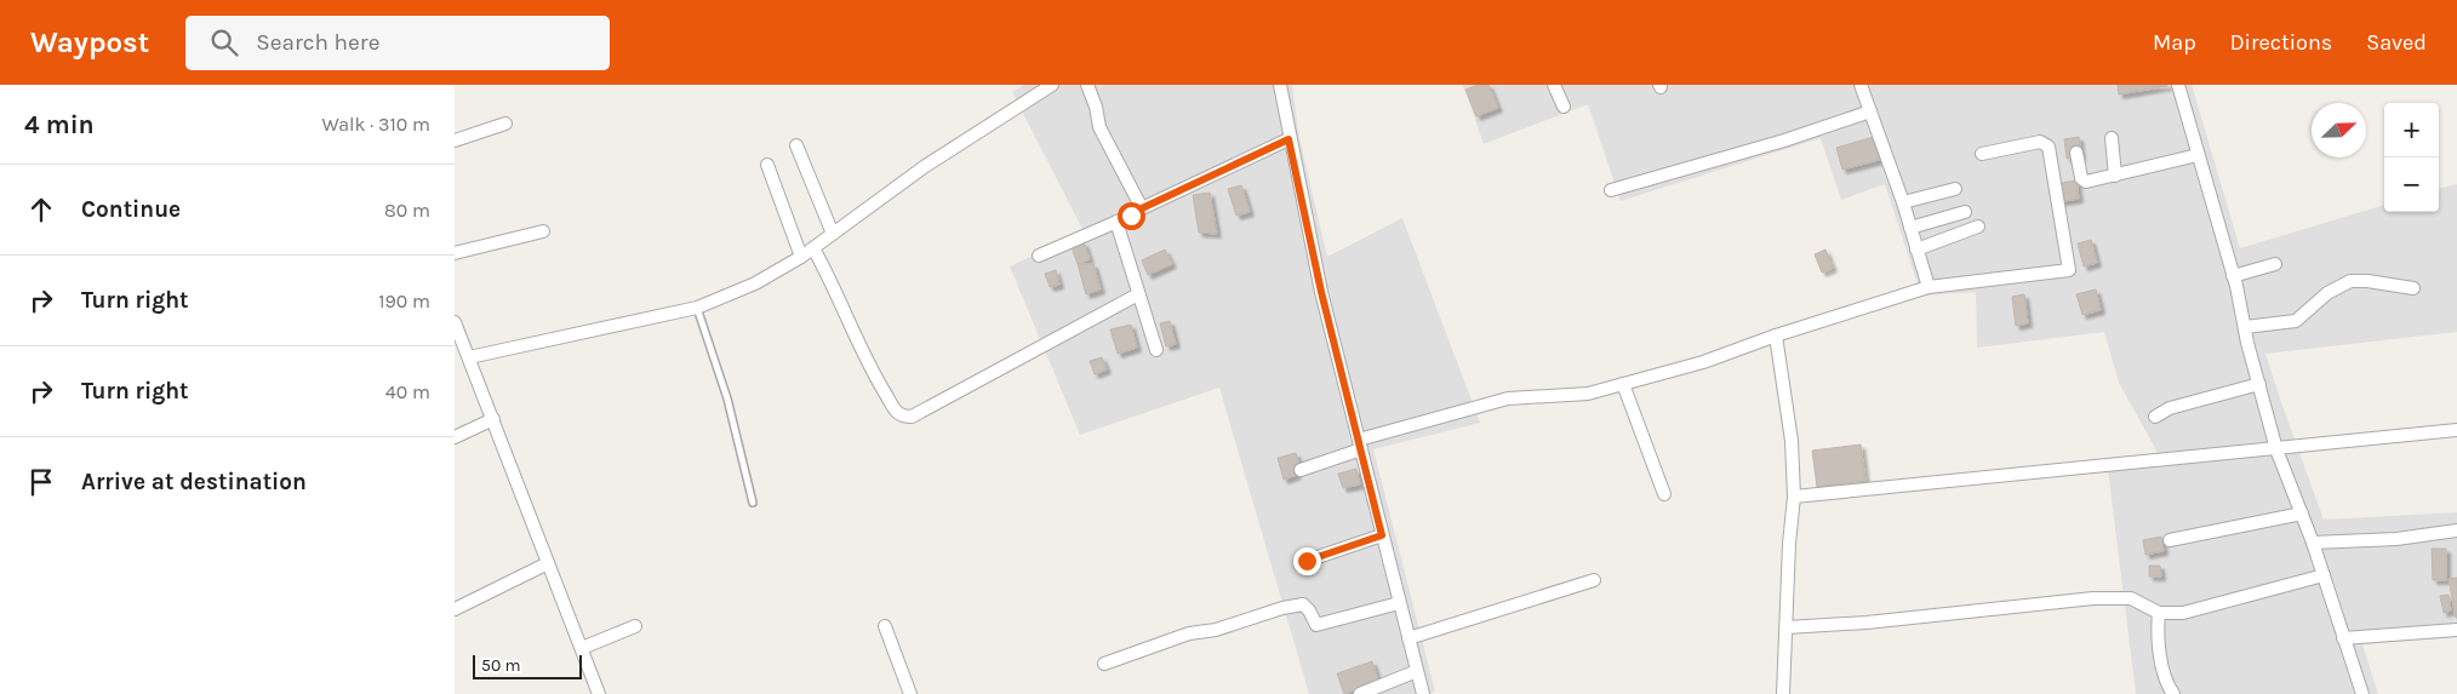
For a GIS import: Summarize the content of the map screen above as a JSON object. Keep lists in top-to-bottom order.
{
  "scale_bar": "50 m",
  "north": "top right",
  "page": {
    "header": "Waypost",
    "search": "Search here",
    "nav": ["Map", "Directions", "Saved"],
    "heading": ["4 min", "Walk · 310 m"],
    "map_buttons": ["+", "−"],
    "list": [
      ["Continue", "80 m"],
      ["Turn right", "190 m"],
      ["Turn right", "40 m"],
      "Arrive at destination"
    ],
    "scale": "50 m"
  }
}
